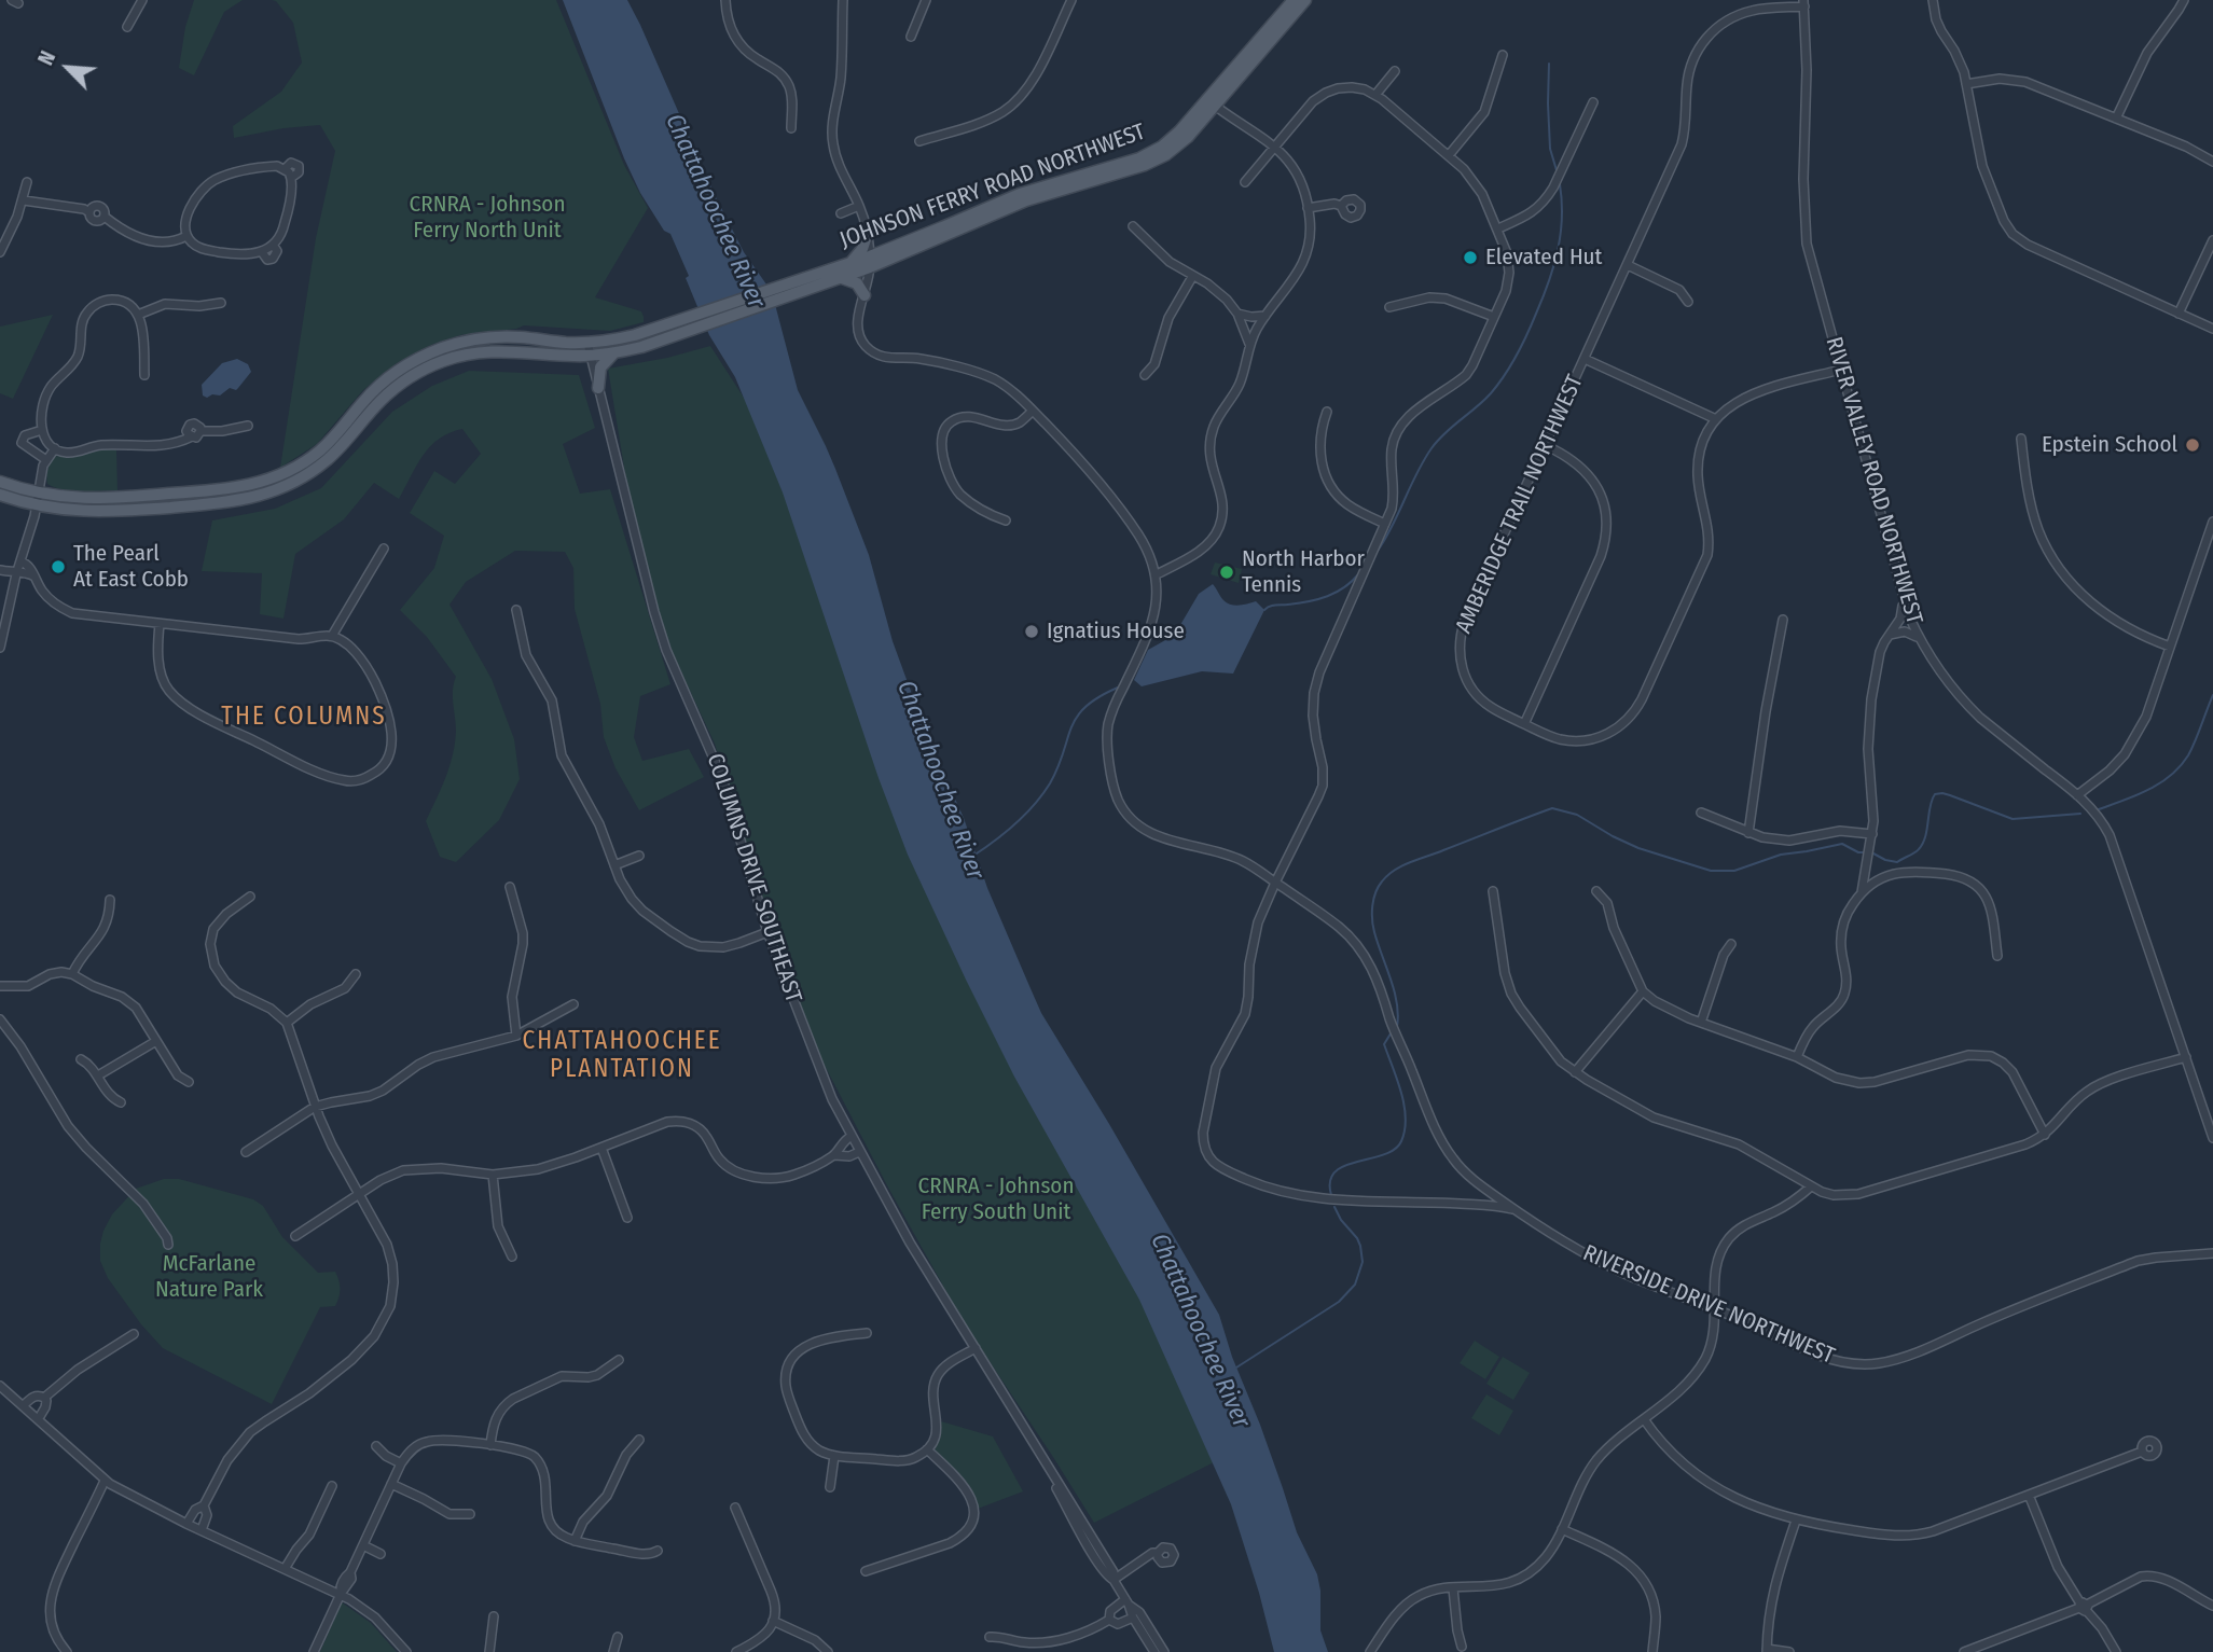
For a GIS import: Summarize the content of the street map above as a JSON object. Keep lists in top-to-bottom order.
{
  "streets": {
    "main road": ["JOHNSON FERRY ROAD NORTHWEST"],
    "street": [
      "RIVER VALLEY ROAD NORTHWEST",
      "AMBERIDGE TRAIL NORTHWEST",
      "COLUMNS DRIVE SOUTHEAST",
      "RIVERSIDE DRIVE NORTHWEST"
    ]
  },
  "crossings": [
    ["JOHNSON FERRY ROAD NORTHWEST", "COLUMNS DRIVE SOUTHEAST"],
    ["JOHNSON FERRY ROAD NORTHWEST", "RIVERSIDE DRIVE NORTHWEST"],
    ["RIVER VALLEY ROAD NORTHWEST", "AMBERIDGE TRAIL NORTHWEST"]
  ],
  "districts": ["THE COLUMNS", "CHATTAHOOCHEE PLANTATION"],
  "water": ["Chattahoochee River"],
  "parks": ["CRNRA - Johnson Ferry North Unit", "CRNRA - Johnson Ferry South Unit", "McFarlane Nature Park"],
  "places": [
    "Elevated Hut",
    "Epstein School",
    "The Pearl At East Cobb",
    "North Harbor Tennis",
    "Ignatius House"
  ],
  "north": "top left"
}
